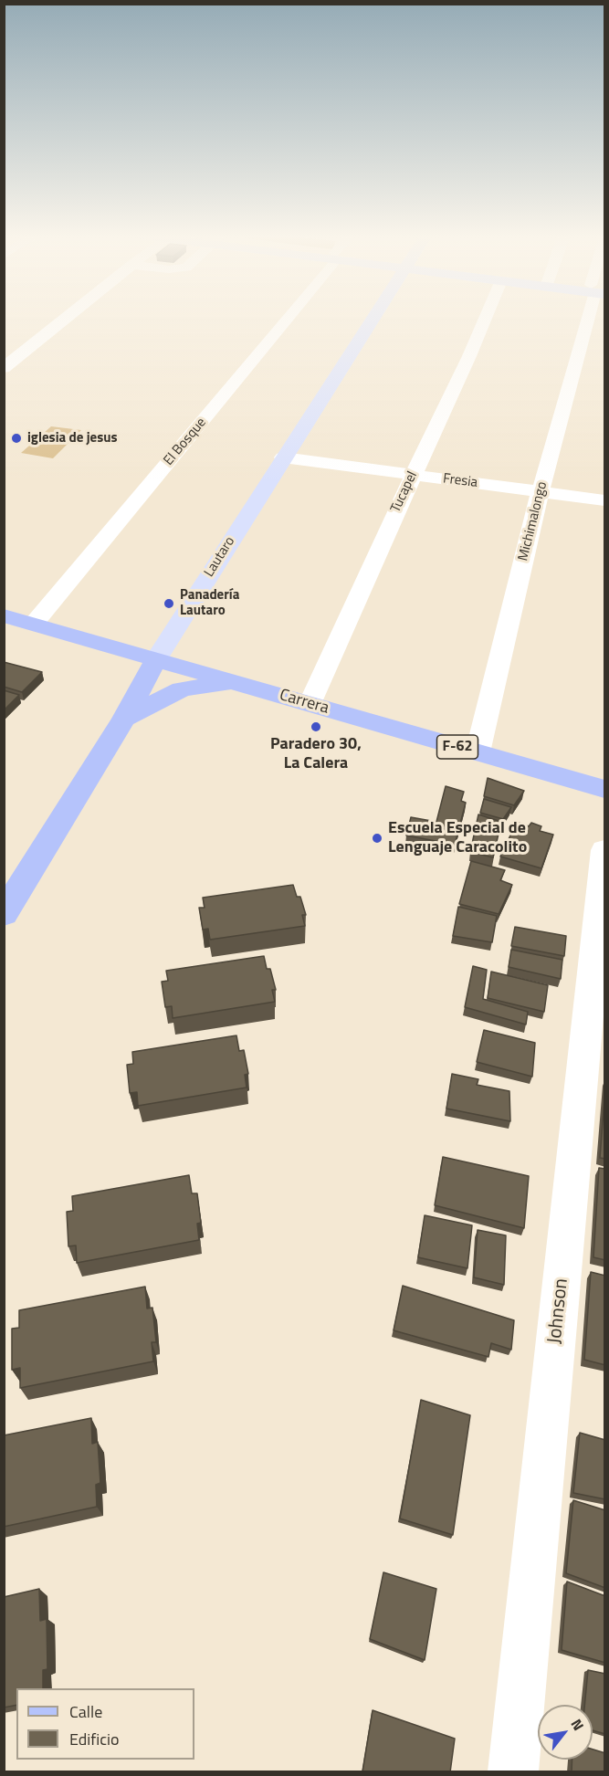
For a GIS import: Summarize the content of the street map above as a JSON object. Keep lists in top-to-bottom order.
{
  "streets": {
    "main road": ["Lautaro", "Carrera", "F-62"],
    "street": [
      "El Bosque",
      "Fresia",
      "Tucapel",
      "Michimalongo",
      "Johnson"
    ]
  },
  "crossings": [
    ["El Bosque", "Carrera"],
    ["Fresia", "Tucapel"],
    ["Fresia", "Michimalongo"],
    ["Fresia", "Lautaro"],
    ["Tucapel", "Carrera"],
    ["Michimalongo", "Carrera"],
    ["Lautaro", "Carrera"]
  ],
  "places": [
    "iglesia de jesus",
    "Panadería Lautaro",
    "Paradero 30, La Calera",
    "Escuela Especial de Lenguaje Caracolito"
  ],
  "legend": ["Calle", "Edificio"],
  "north": "top right"
}
